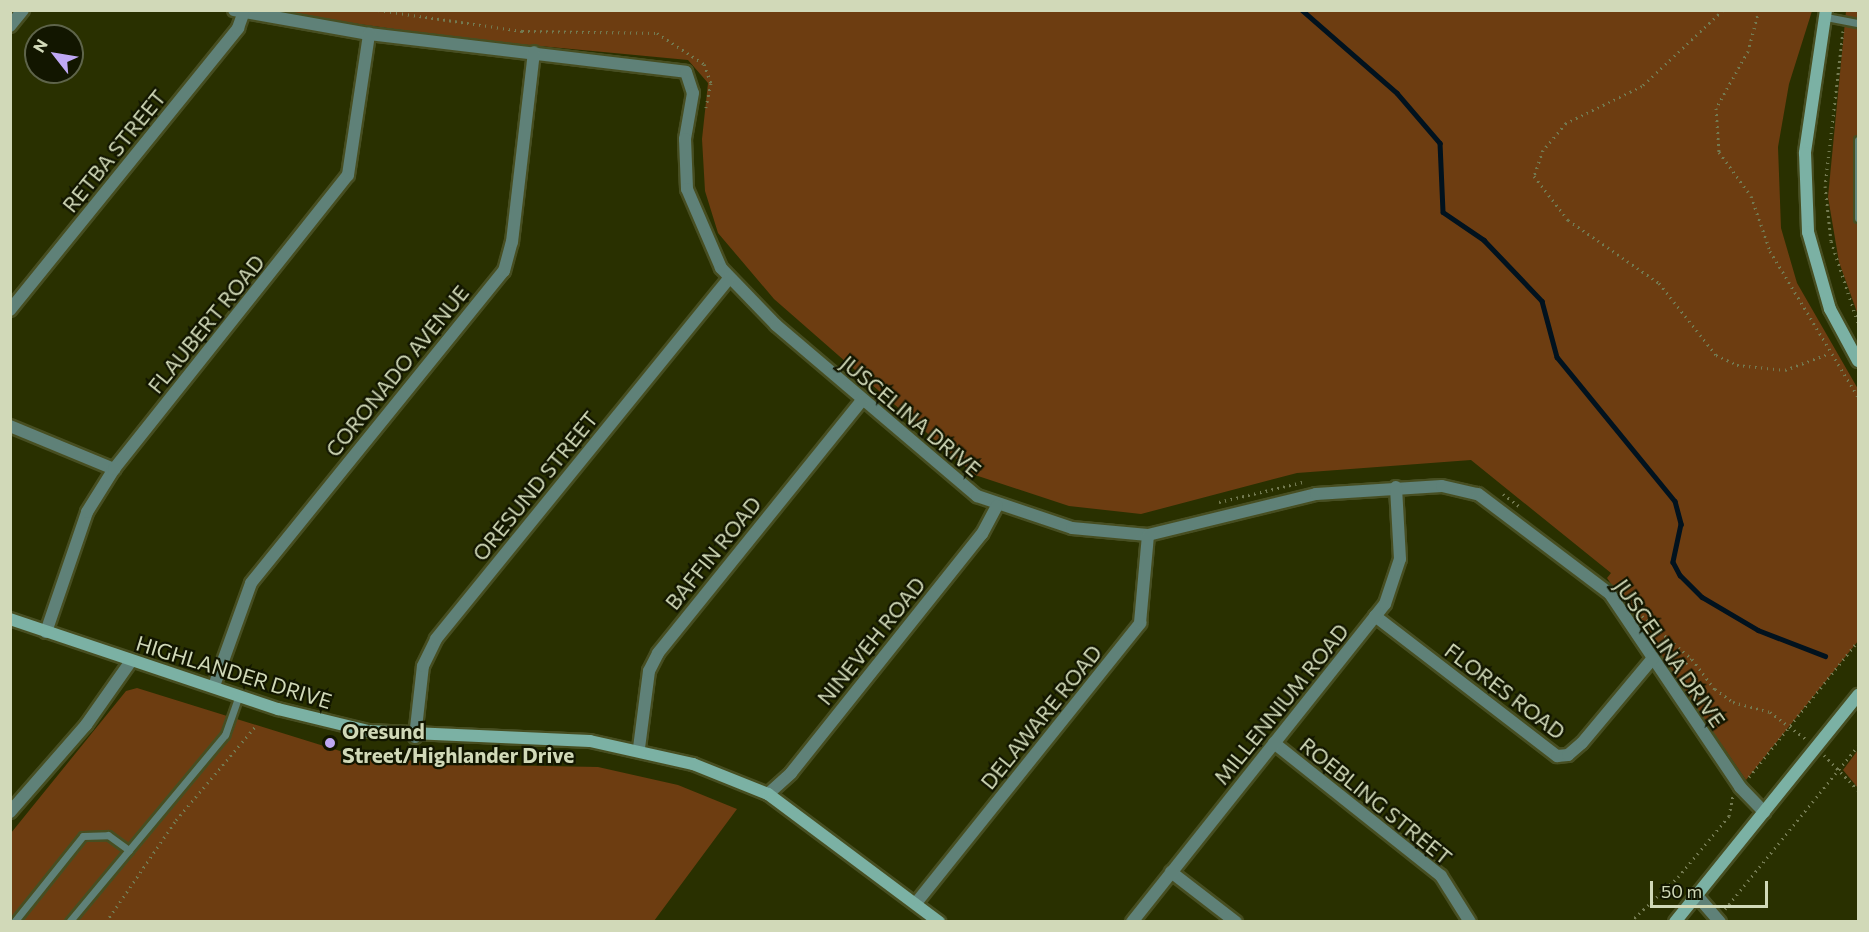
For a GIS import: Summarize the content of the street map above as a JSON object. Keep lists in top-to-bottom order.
{
  "streets": {
    "street": [
      "RETBA STREET",
      "FLAUBERT ROAD",
      "CORONADO AVENUE",
      "JUSCELINA DRIVE",
      "ORESUND STREET",
      "BAFFIN ROAD",
      "NINEVEH ROAD",
      "HIGHLANDER DRIVE",
      "FLORES ROAD",
      "MILLENNIUM ROAD",
      "DELAWARE ROAD",
      "ROEBLING STREET"
    ]
  },
  "crossings": [
    ["RETBA STREET", "JUSCELINA DRIVE"],
    ["FLAUBERT ROAD", "JUSCELINA DRIVE"],
    ["FLAUBERT ROAD", "HIGHLANDER DRIVE"],
    ["CORONADO AVENUE", "JUSCELINA DRIVE"],
    ["CORONADO AVENUE", "HIGHLANDER DRIVE"],
    ["JUSCELINA DRIVE", "ORESUND STREET"],
    ["JUSCELINA DRIVE", "BAFFIN ROAD"],
    ["JUSCELINA DRIVE", "NINEVEH ROAD"],
    ["JUSCELINA DRIVE", "FLORES ROAD"],
    ["JUSCELINA DRIVE", "MILLENNIUM ROAD"],
    ["JUSCELINA DRIVE", "DELAWARE ROAD"],
    ["ORESUND STREET", "HIGHLANDER DRIVE"],
    ["BAFFIN ROAD", "HIGHLANDER DRIVE"],
    ["NINEVEH ROAD", "HIGHLANDER DRIVE"],
    ["HIGHLANDER DRIVE", "DELAWARE ROAD"],
    ["FLORES ROAD", "MILLENNIUM ROAD"],
    ["MILLENNIUM ROAD", "ROEBLING STREET"]
  ],
  "places": ["Oresund Street/Highlander Drive"],
  "scale_bar": "50 m",
  "north": "top left"
}
